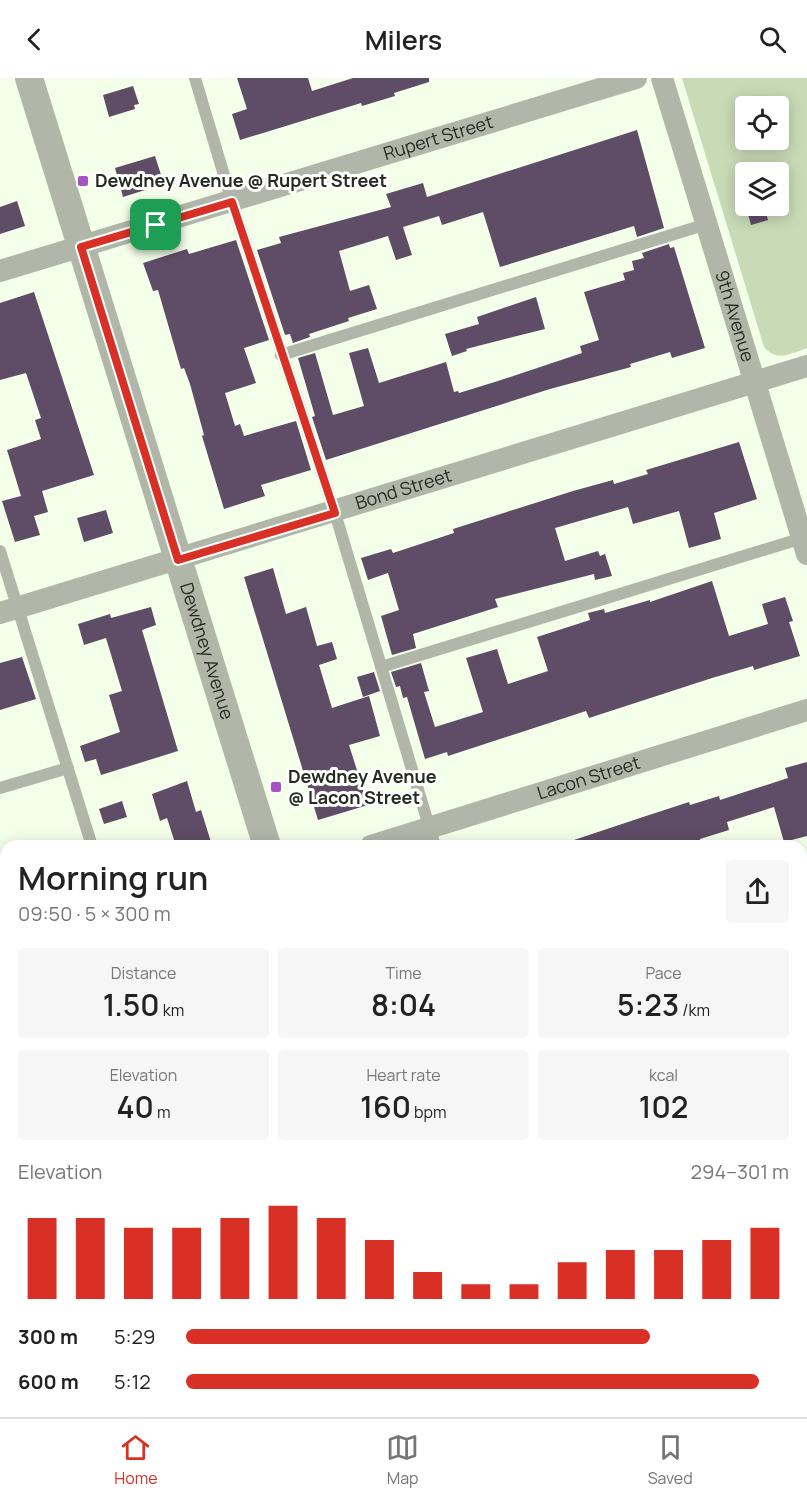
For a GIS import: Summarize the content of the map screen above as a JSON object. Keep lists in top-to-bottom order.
{
  "streets": {
    "street": [
      "Rupert Street",
      "9th Avenue",
      "Bond Street",
      "Dewdney Avenue",
      "Lacon Street"
    ]
  },
  "crossings": [
    ["Rupert Street", "Dewdney Avenue"],
    ["9th Avenue", "Bond Street"],
    ["Bond Street", "Dewdney Avenue"]
  ],
  "places": {
    "transit": ["Dewdney Avenue @ Rupert Street", "Dewdney Avenue @ Lacon Street"]
  },
  "page": {
    "header": "Milers",
    "heading": ["Morning run", "09:50 · 5 × 300 m"],
    "stats": [
      ["Distance", "1.50 km"],
      ["Time", "8:04"],
      ["Pace", "5:23 /km"],
      ["Elevation", "40 m"],
      ["Heart rate", "160 bpm"],
      ["kcal", "102"]
    ],
    "chart": ["Elevation", "294–301 m"],
    "list": [
      {
        "name": "300 m",
        "note": "5:29"
      },
      {
        "name": "600 m",
        "note": "5:12"
      }
    ],
    "tabs": ["Home", "Map", "Saved"]
  }
}
